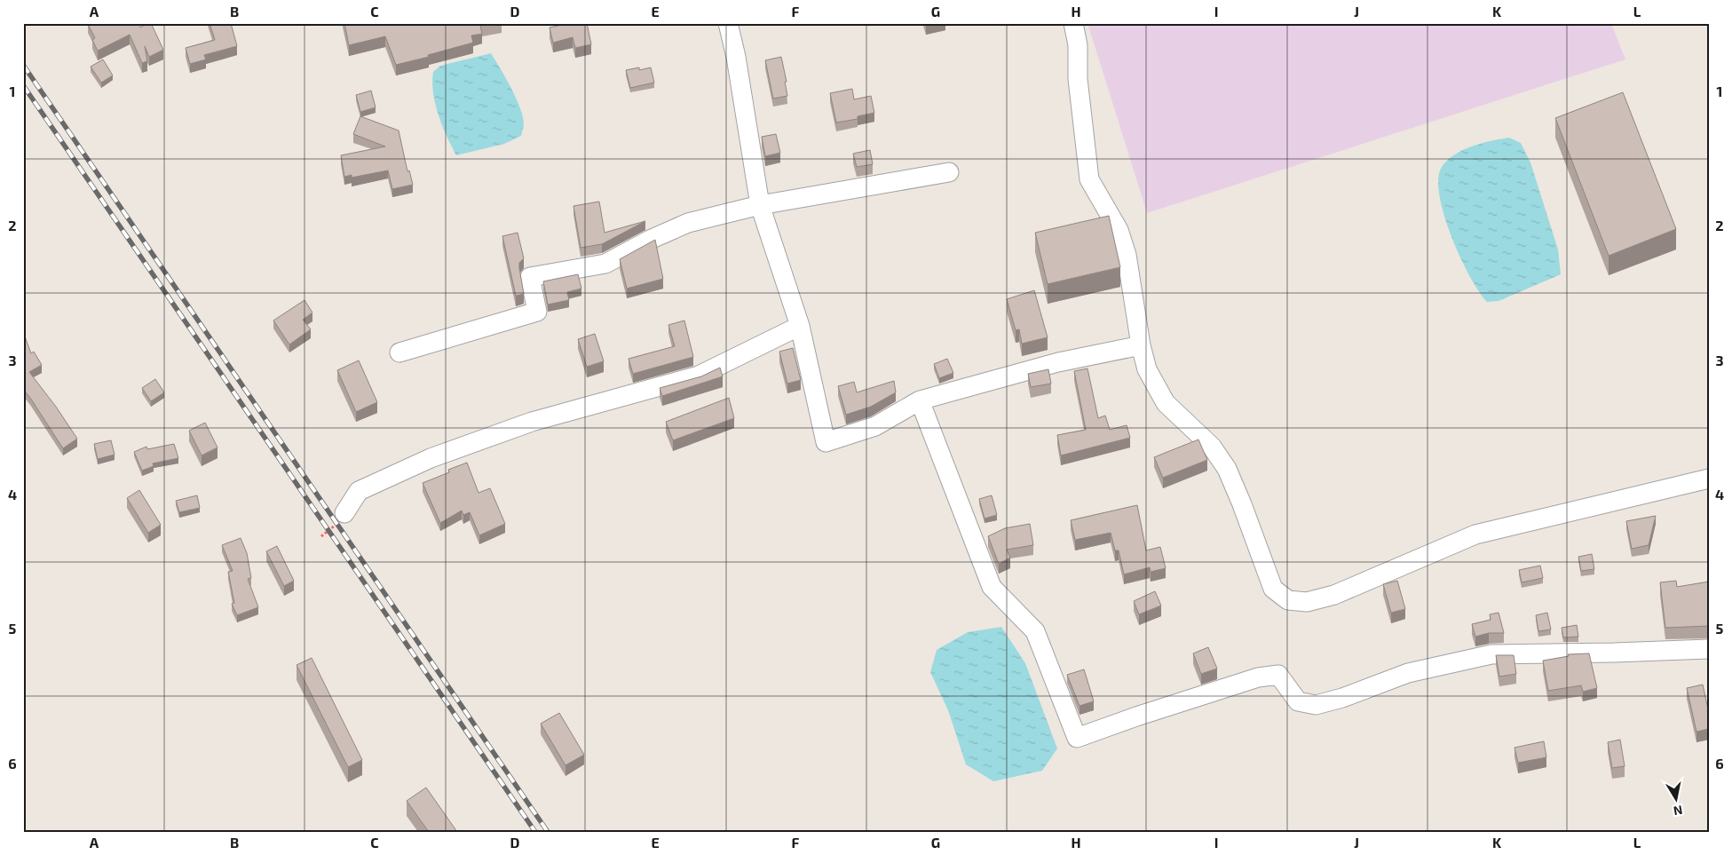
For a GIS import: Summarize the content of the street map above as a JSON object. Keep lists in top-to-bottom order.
{
  "north": "bottom",
  "grid": {
    "columns": [
      "A",
      "B",
      "C",
      "D",
      "E",
      "F",
      "G",
      "H",
      "I",
      "J",
      "K",
      "L"
    ],
    "rows": [
      "1",
      "2",
      "3",
      "4",
      "5",
      "6"
    ]
  }
}
